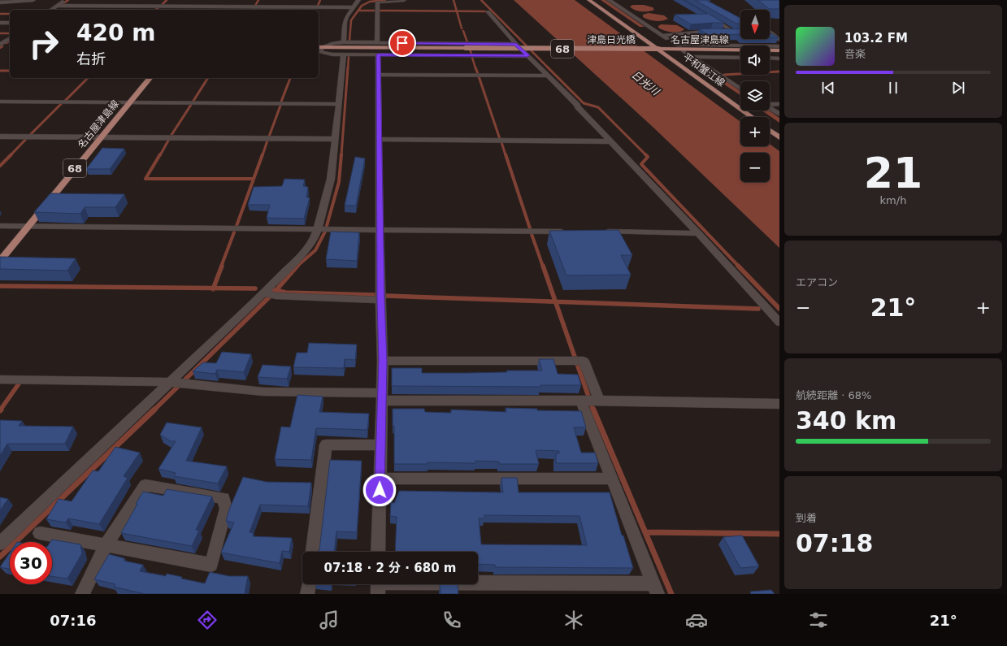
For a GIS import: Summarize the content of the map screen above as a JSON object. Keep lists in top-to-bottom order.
{
  "streets": {
    "main road": [
      "津島日光橋",
      "名古屋津島線",
      "68",
      "平和蟹江線"
    ]
  },
  "crossings": [
    ["津島日光橋", "名古屋津島線"],
    ["津島日光橋", "平和蟹江線"],
    ["名古屋津島線", "平和蟹江線"]
  ],
  "water": ["日光川"],
  "north": "bottom",
  "page": {
    "map_buttons": ["+", "−"],
    "turn": ["420 m", "右折"],
    "song": ["103.2 FM", "音楽"],
    "tile": [
      ["21", "km/h"],
      "エアコン",
      ["航続距離 · 68%", "340 km"],
      ["到着", "07:18"]
    ],
    "heat": ["−", "21°", "+"],
    "limit": "30",
    "trip": "07:18 · 2 分 · 680 m",
    "tabs": ["07:16", "21°"]
  }
}
